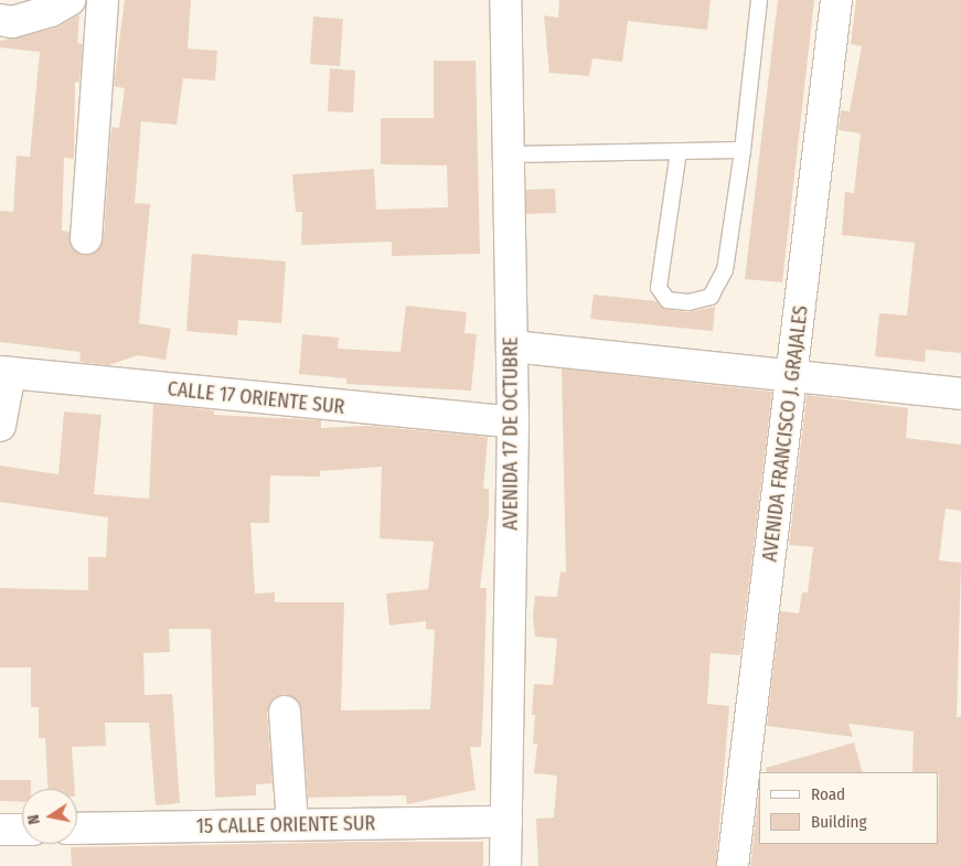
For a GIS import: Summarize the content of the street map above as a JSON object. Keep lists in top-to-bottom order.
{
  "streets": {
    "street": [
      "CALLE 17 ORIENTE SUR",
      "AVENIDA 17 DE OCTUBRE",
      "AVENIDA FRANCISCO J. GRAJALES",
      "15 CALLE ORIENTE SUR"
    ]
  },
  "crossings": [
    ["CALLE 17 ORIENTE SUR", "AVENIDA 17 DE OCTUBRE"],
    ["AVENIDA 17 DE OCTUBRE", "15 CALLE ORIENTE SUR"]
  ],
  "legend": ["Road", "Building"],
  "north": "left"
}
